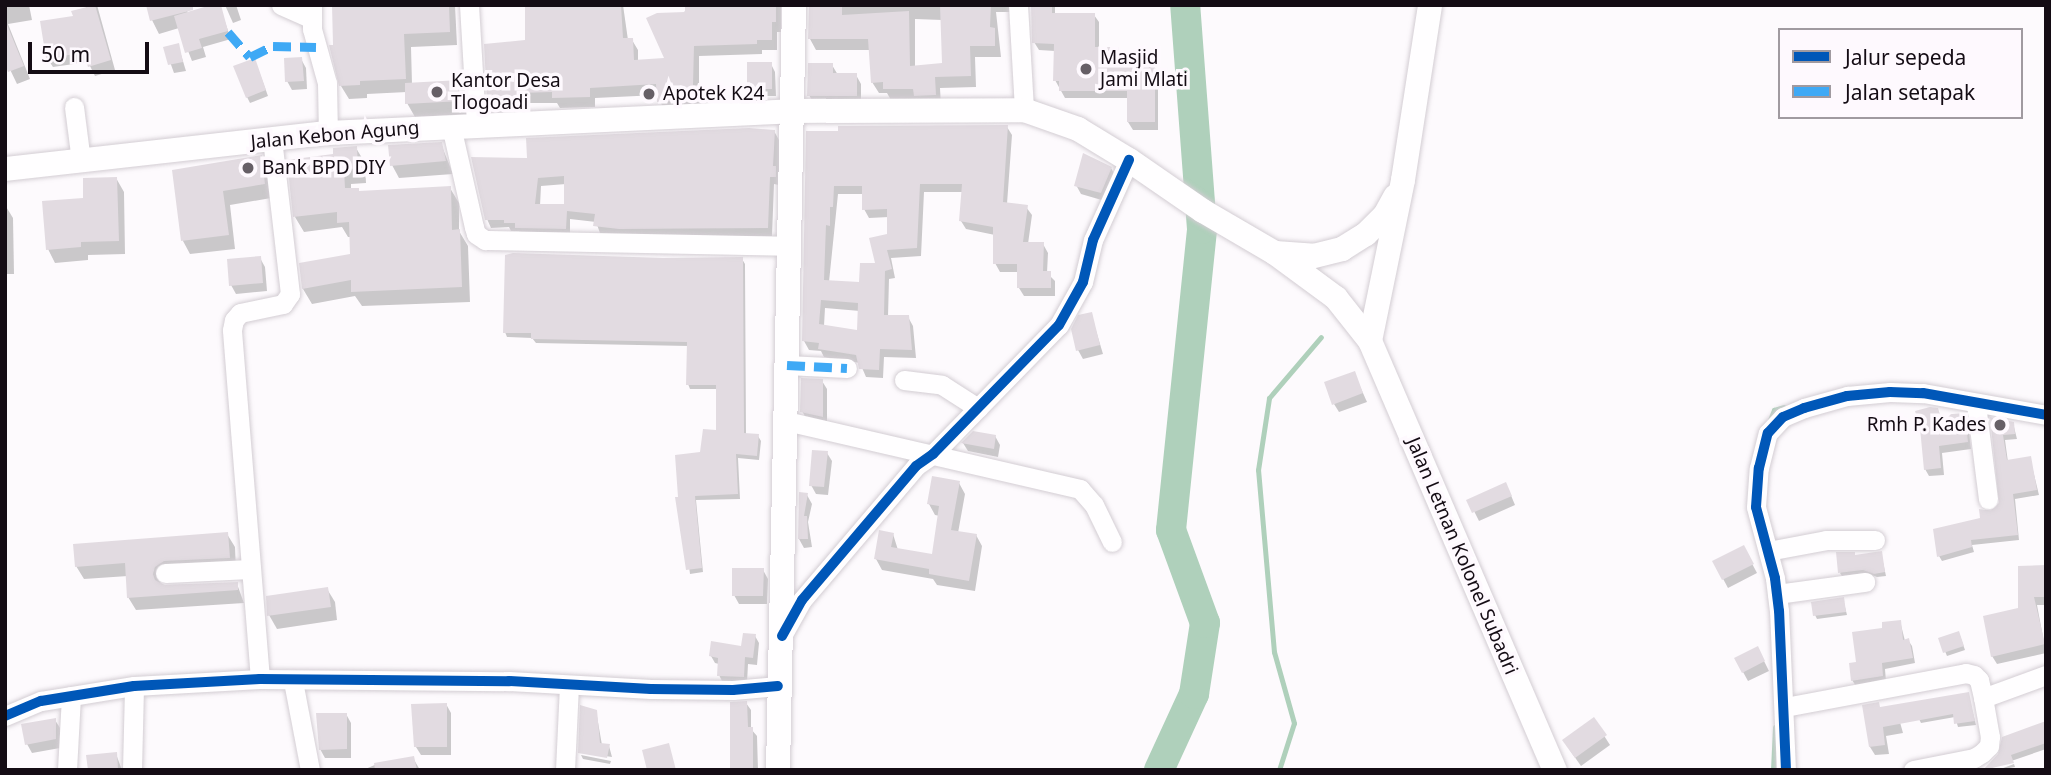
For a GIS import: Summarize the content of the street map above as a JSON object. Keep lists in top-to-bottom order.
{
  "streets": {
    "main road": ["Jalan Kebon Agung", "Jalan Letnan Kolonel Subadri"]
  },
  "crossings": [
    ["Jalan Kebon Agung", "Jalan Letnan Kolonel Subadri"]
  ],
  "places": [
    "Masjid Jami Mlati",
    "Kantor Desa Tlogoadi",
    "Apotek K24",
    "Bank BPD DIY",
    "Rmh P. Kades"
  ],
  "legend": ["Jalur sepeda", "Jalan setapak"],
  "scale_bar": "50 m"
}
